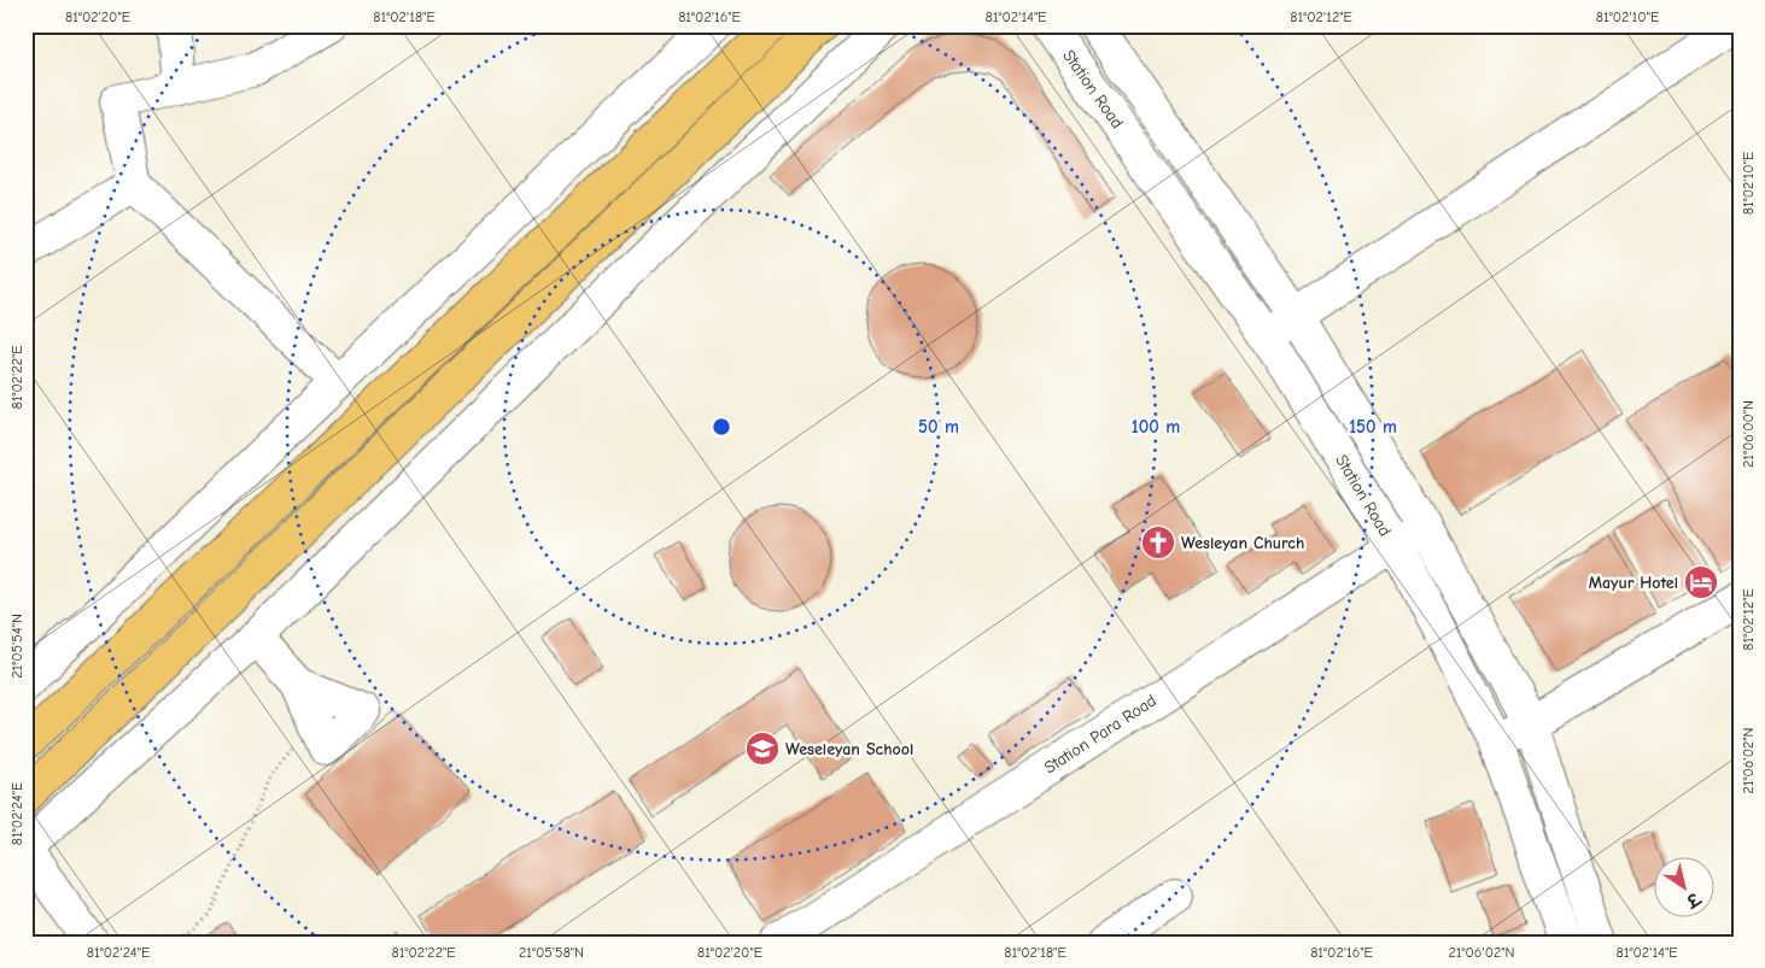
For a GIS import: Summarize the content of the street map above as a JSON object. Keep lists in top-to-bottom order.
{
  "streets": {
    "street": ["Station Road", "Station Para Road"]
  },
  "crossings": [
    ["Station Road", "Station Para Road"]
  ],
  "places": {
    "church": ["Wesleyan Church"],
    "hotel": ["Mayur Hotel"],
    "school or university": ["Weseleyan School"]
  },
  "north": "bottom right",
  "coordinates": [
    "81°02'20\"E",
    "81°02'18\"E",
    "81°02'16\"E",
    "81°02'14\"E",
    "81°02'12\"E",
    "81°02'10\"E",
    "81°02'22\"E",
    "21°06'00\"N",
    "21°05'54\"N",
    "21°06'02\"N",
    "81°02'24\"E",
    "21°05'58\"N"
  ],
  "rings": ["50 m", "100 m", "150 m"]
}
